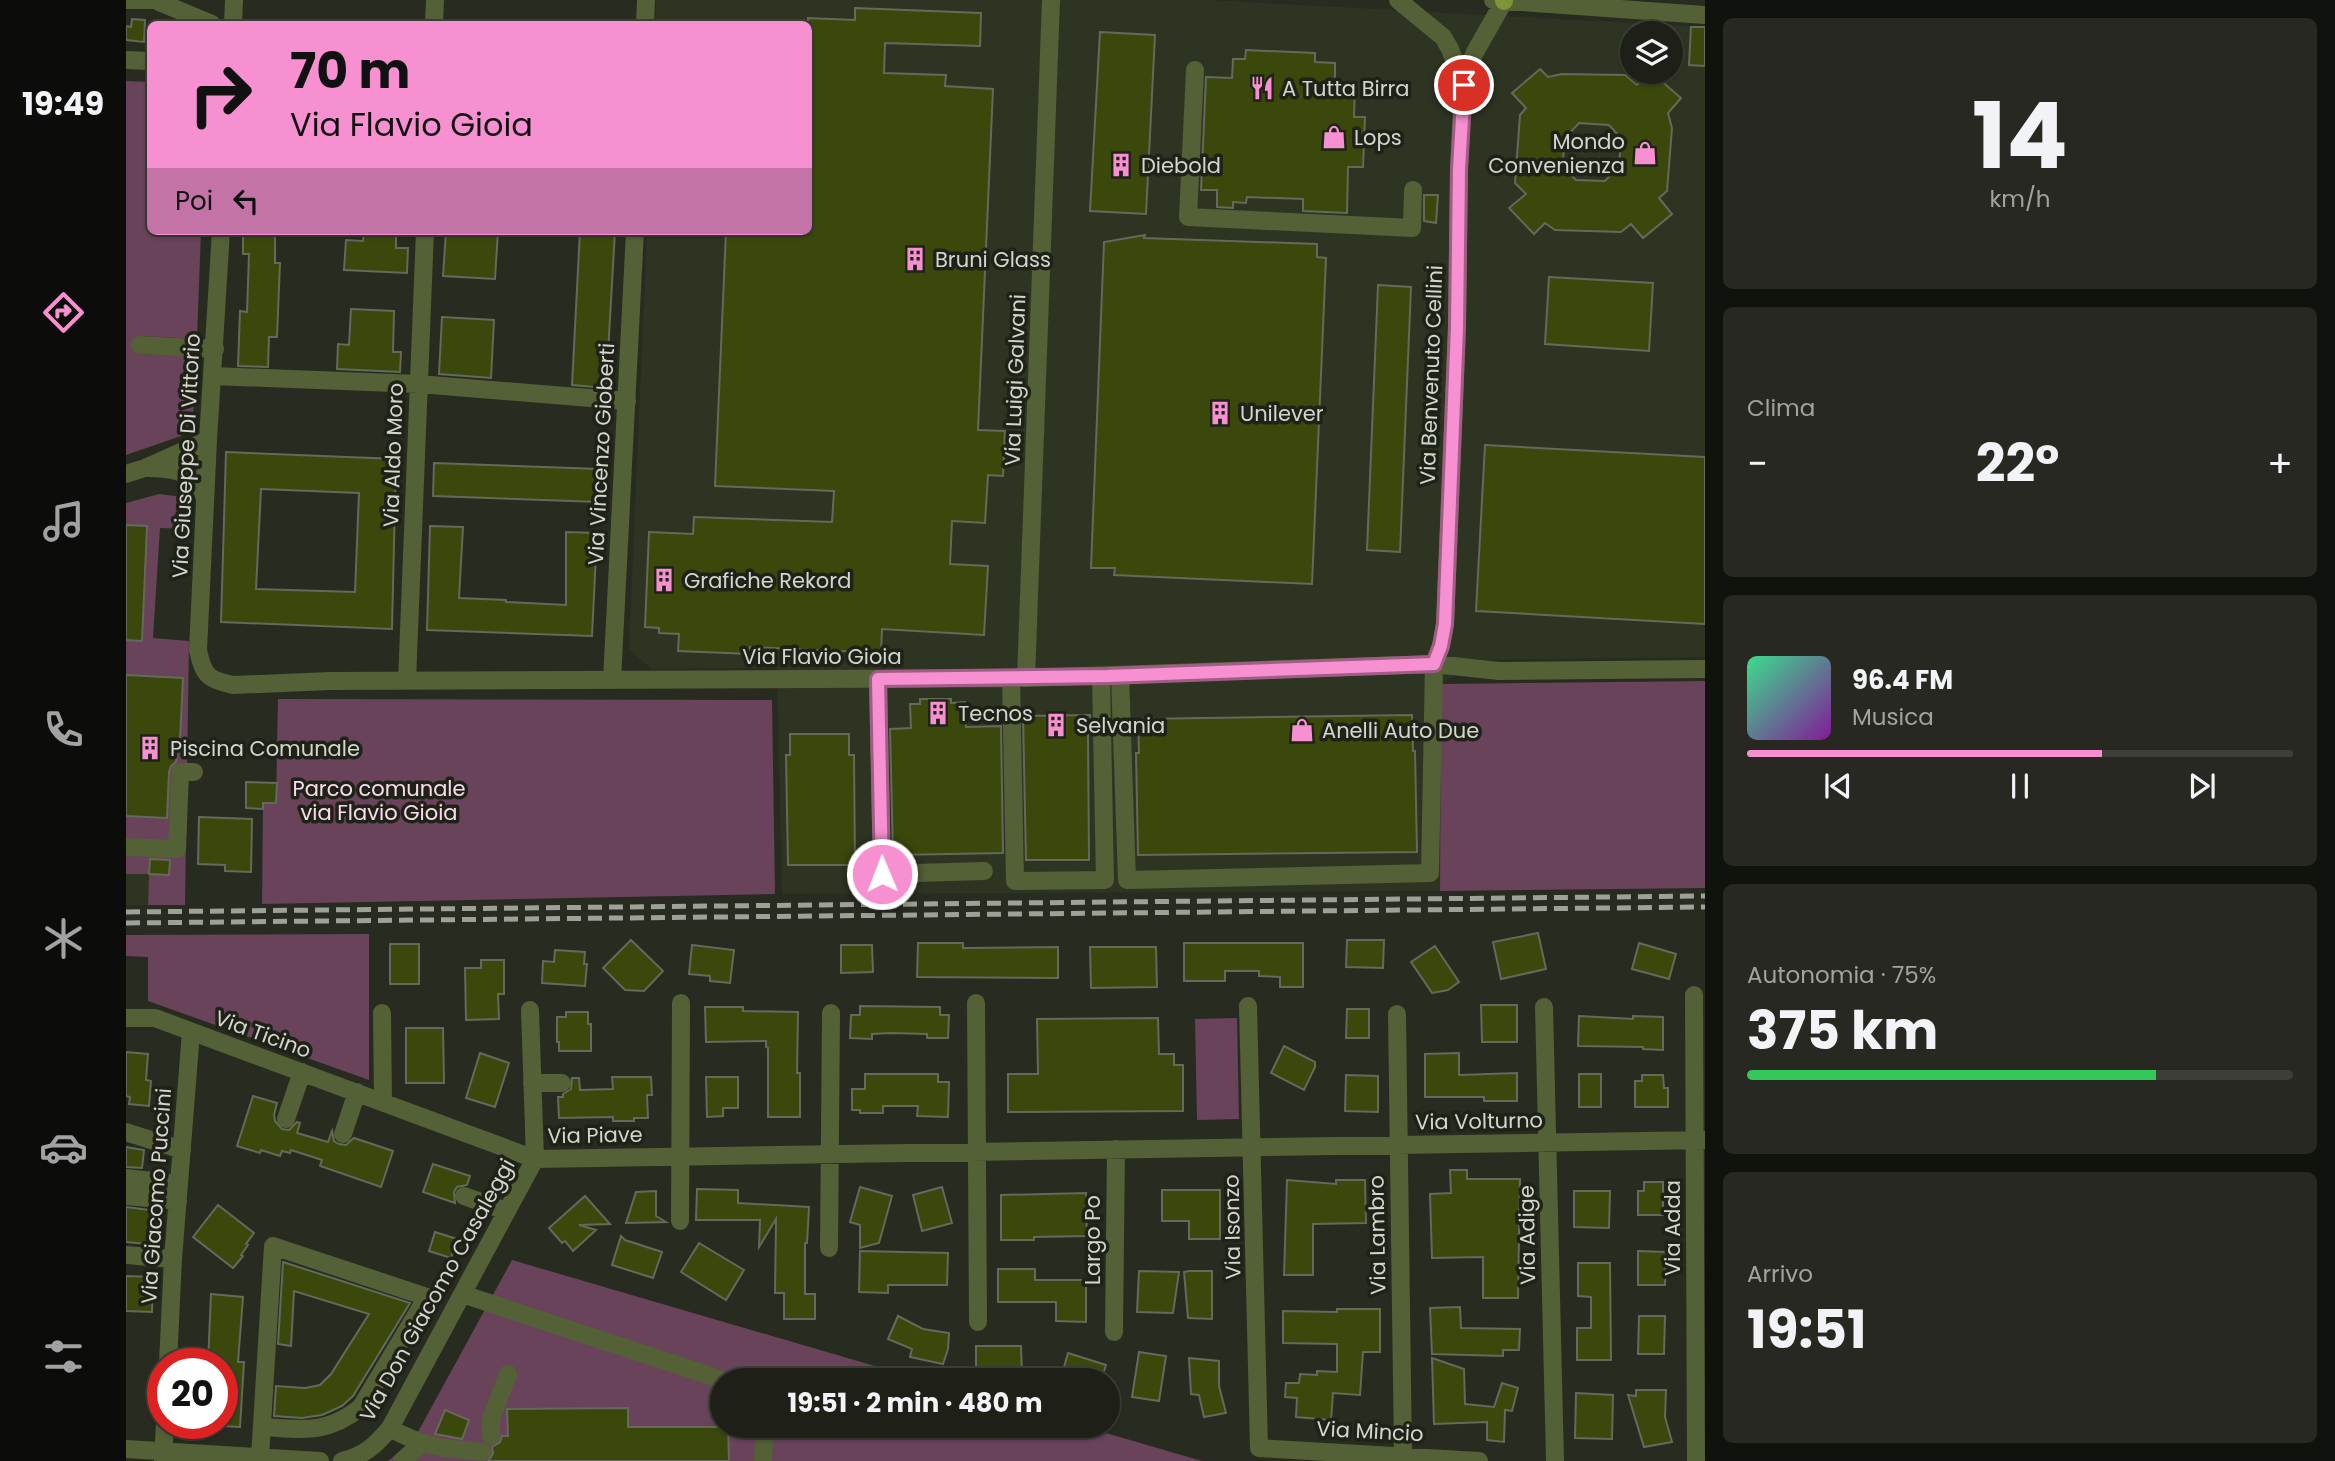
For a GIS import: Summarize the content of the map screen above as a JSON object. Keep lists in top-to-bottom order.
{
  "streets": {
    "street": [
      "Via Benvenuto Cellini",
      "Via Luigi Galvani",
      "Via Vincenzo Gioberti",
      "Via Aldo Moro",
      "Via Giuseppe Di Vittorio",
      "Via Flavio Gioia",
      "Via Ticino",
      "Via Volturno",
      "Via Piave",
      "Via Giacomo Puccini",
      "Via Isonzo",
      "Via Adda",
      "Via Lambro",
      "Via Adige",
      "Largo Po",
      "Via Don Giacomo Casaleggi",
      "Via Mincio"
    ]
  },
  "crossings": [
    ["Via Benvenuto Cellini", "Via Flavio Gioia"],
    ["Via Luigi Galvani", "Via Flavio Gioia"],
    ["Via Vincenzo Gioberti", "Via Flavio Gioia"],
    ["Via Aldo Moro", "Via Flavio Gioia"],
    ["Via Giuseppe Di Vittorio", "Via Flavio Gioia"],
    ["Via Ticino", "Via Piave"],
    ["Via Ticino", "Via Giacomo Puccini"],
    ["Via Ticino", "Via Don Giacomo Casaleggi"],
    ["Via Volturno", "Via Isonzo"],
    ["Via Volturno", "Via Adda"],
    ["Via Volturno", "Via Lambro"],
    ["Via Volturno", "Via Adige"],
    ["Via Piave", "Via Don Giacomo Casaleggi"],
    ["Via Isonzo", "Via Mincio"],
    ["Via Lambro", "Via Mincio"]
  ],
  "parks": ["Parco comunale via Flavio Gioia"],
  "places": {
    "restaurant": ["A Tutta Birra"],
    "shop": ["Lops", "Mondo Convenienza", "Anelli Auto Due"],
    "building": [
      "Diebold",
      "Bruni Glass",
      "Unilever",
      "Grafiche Rekord",
      "Tecnos",
      "Selvania",
      "Piscina Comunale"
    ]
  },
  "page": {
    "tabs": "19:49",
    "tile": [
      ["14", "km/h"],
      "Clima",
      ["Autonomia · 75%", "375 km"],
      ["Arrivo", "19:51"]
    ],
    "turn": ["70 m", "Via Flavio Gioia"],
    "then": "Poi",
    "heat": ["−", "22°", "+"],
    "song": ["96.4 FM", "Musica"],
    "limit": "20",
    "trip": "19:51 · 2 min · 480 m"
  }
}
